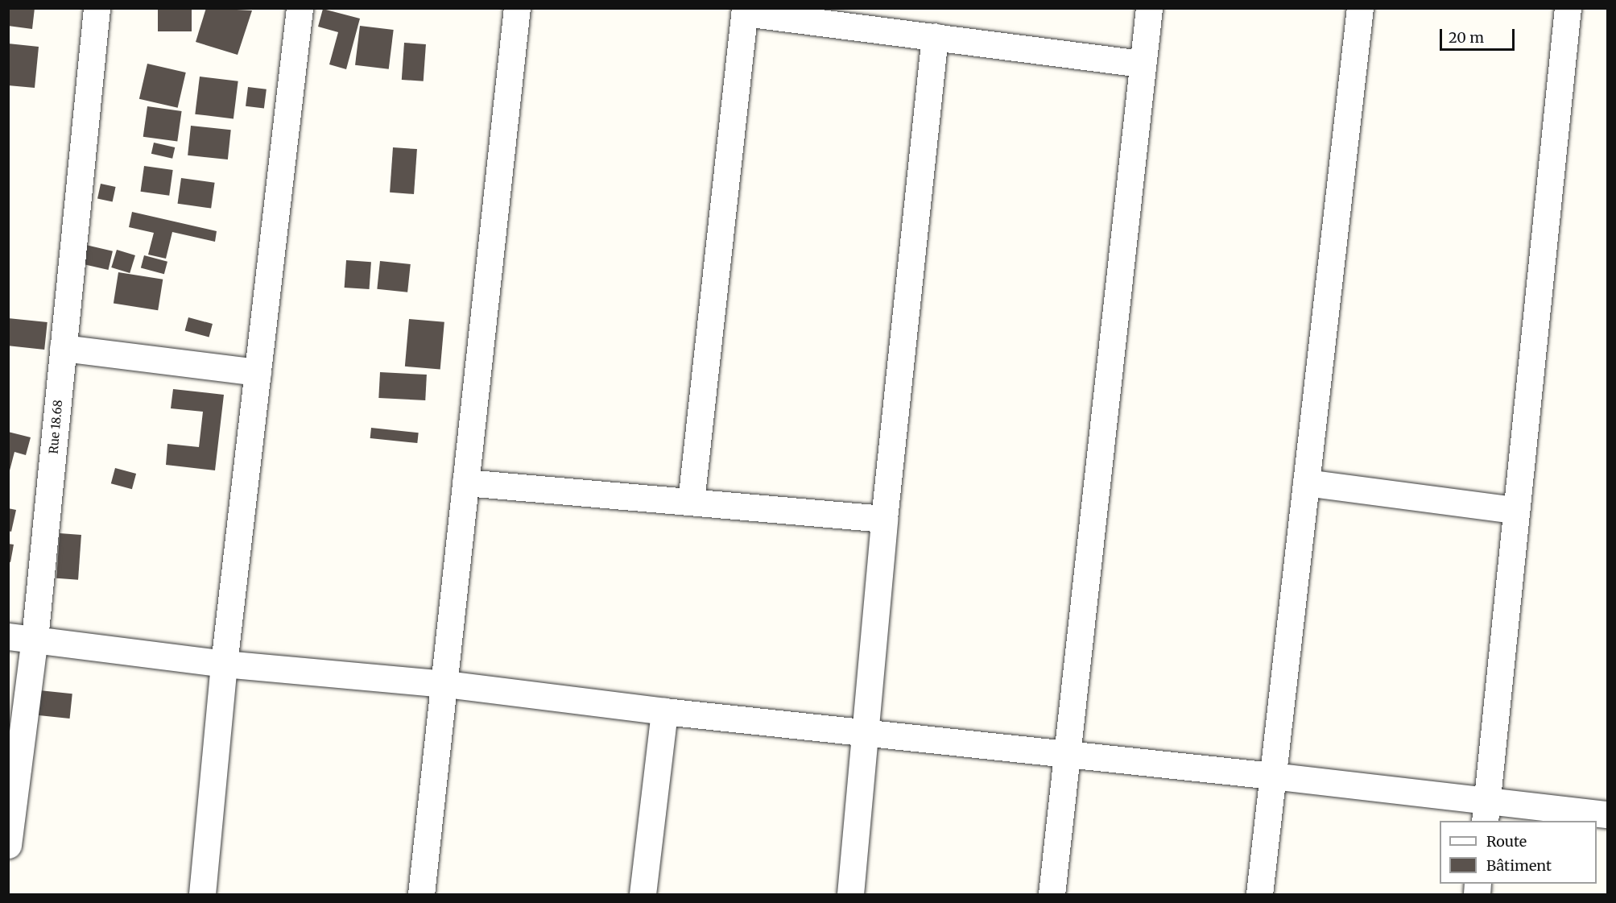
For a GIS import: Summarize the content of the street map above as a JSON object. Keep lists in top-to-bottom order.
{
  "streets": {
    "street": ["Rue 18.68"]
  },
  "legend": ["Route", "Bâtiment"],
  "scale_bar": "20 m"
}
